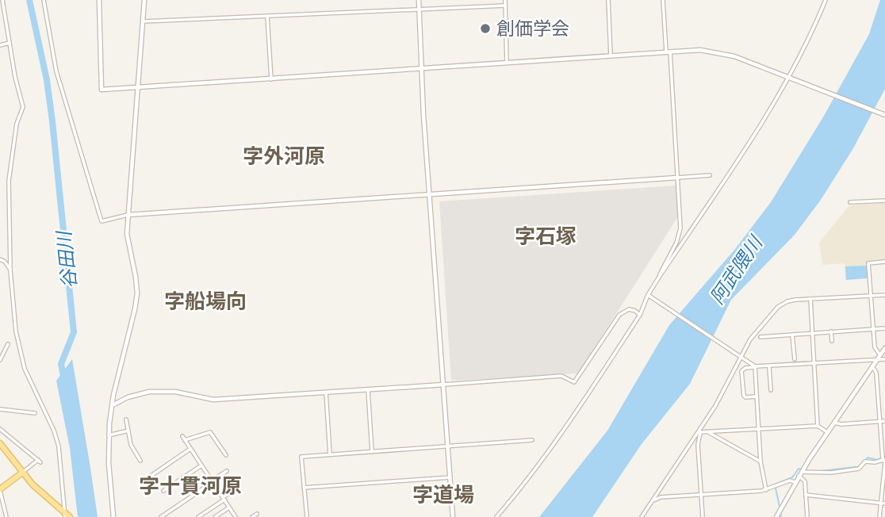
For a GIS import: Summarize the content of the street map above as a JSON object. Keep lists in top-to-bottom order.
{
  "districts": [
    "字外河原",
    "字石塚",
    "字船場向",
    "字十貫河原",
    "字道場"
  ],
  "water": ["谷田川", "阿武隈川"],
  "places": ["創価学会"]
}
